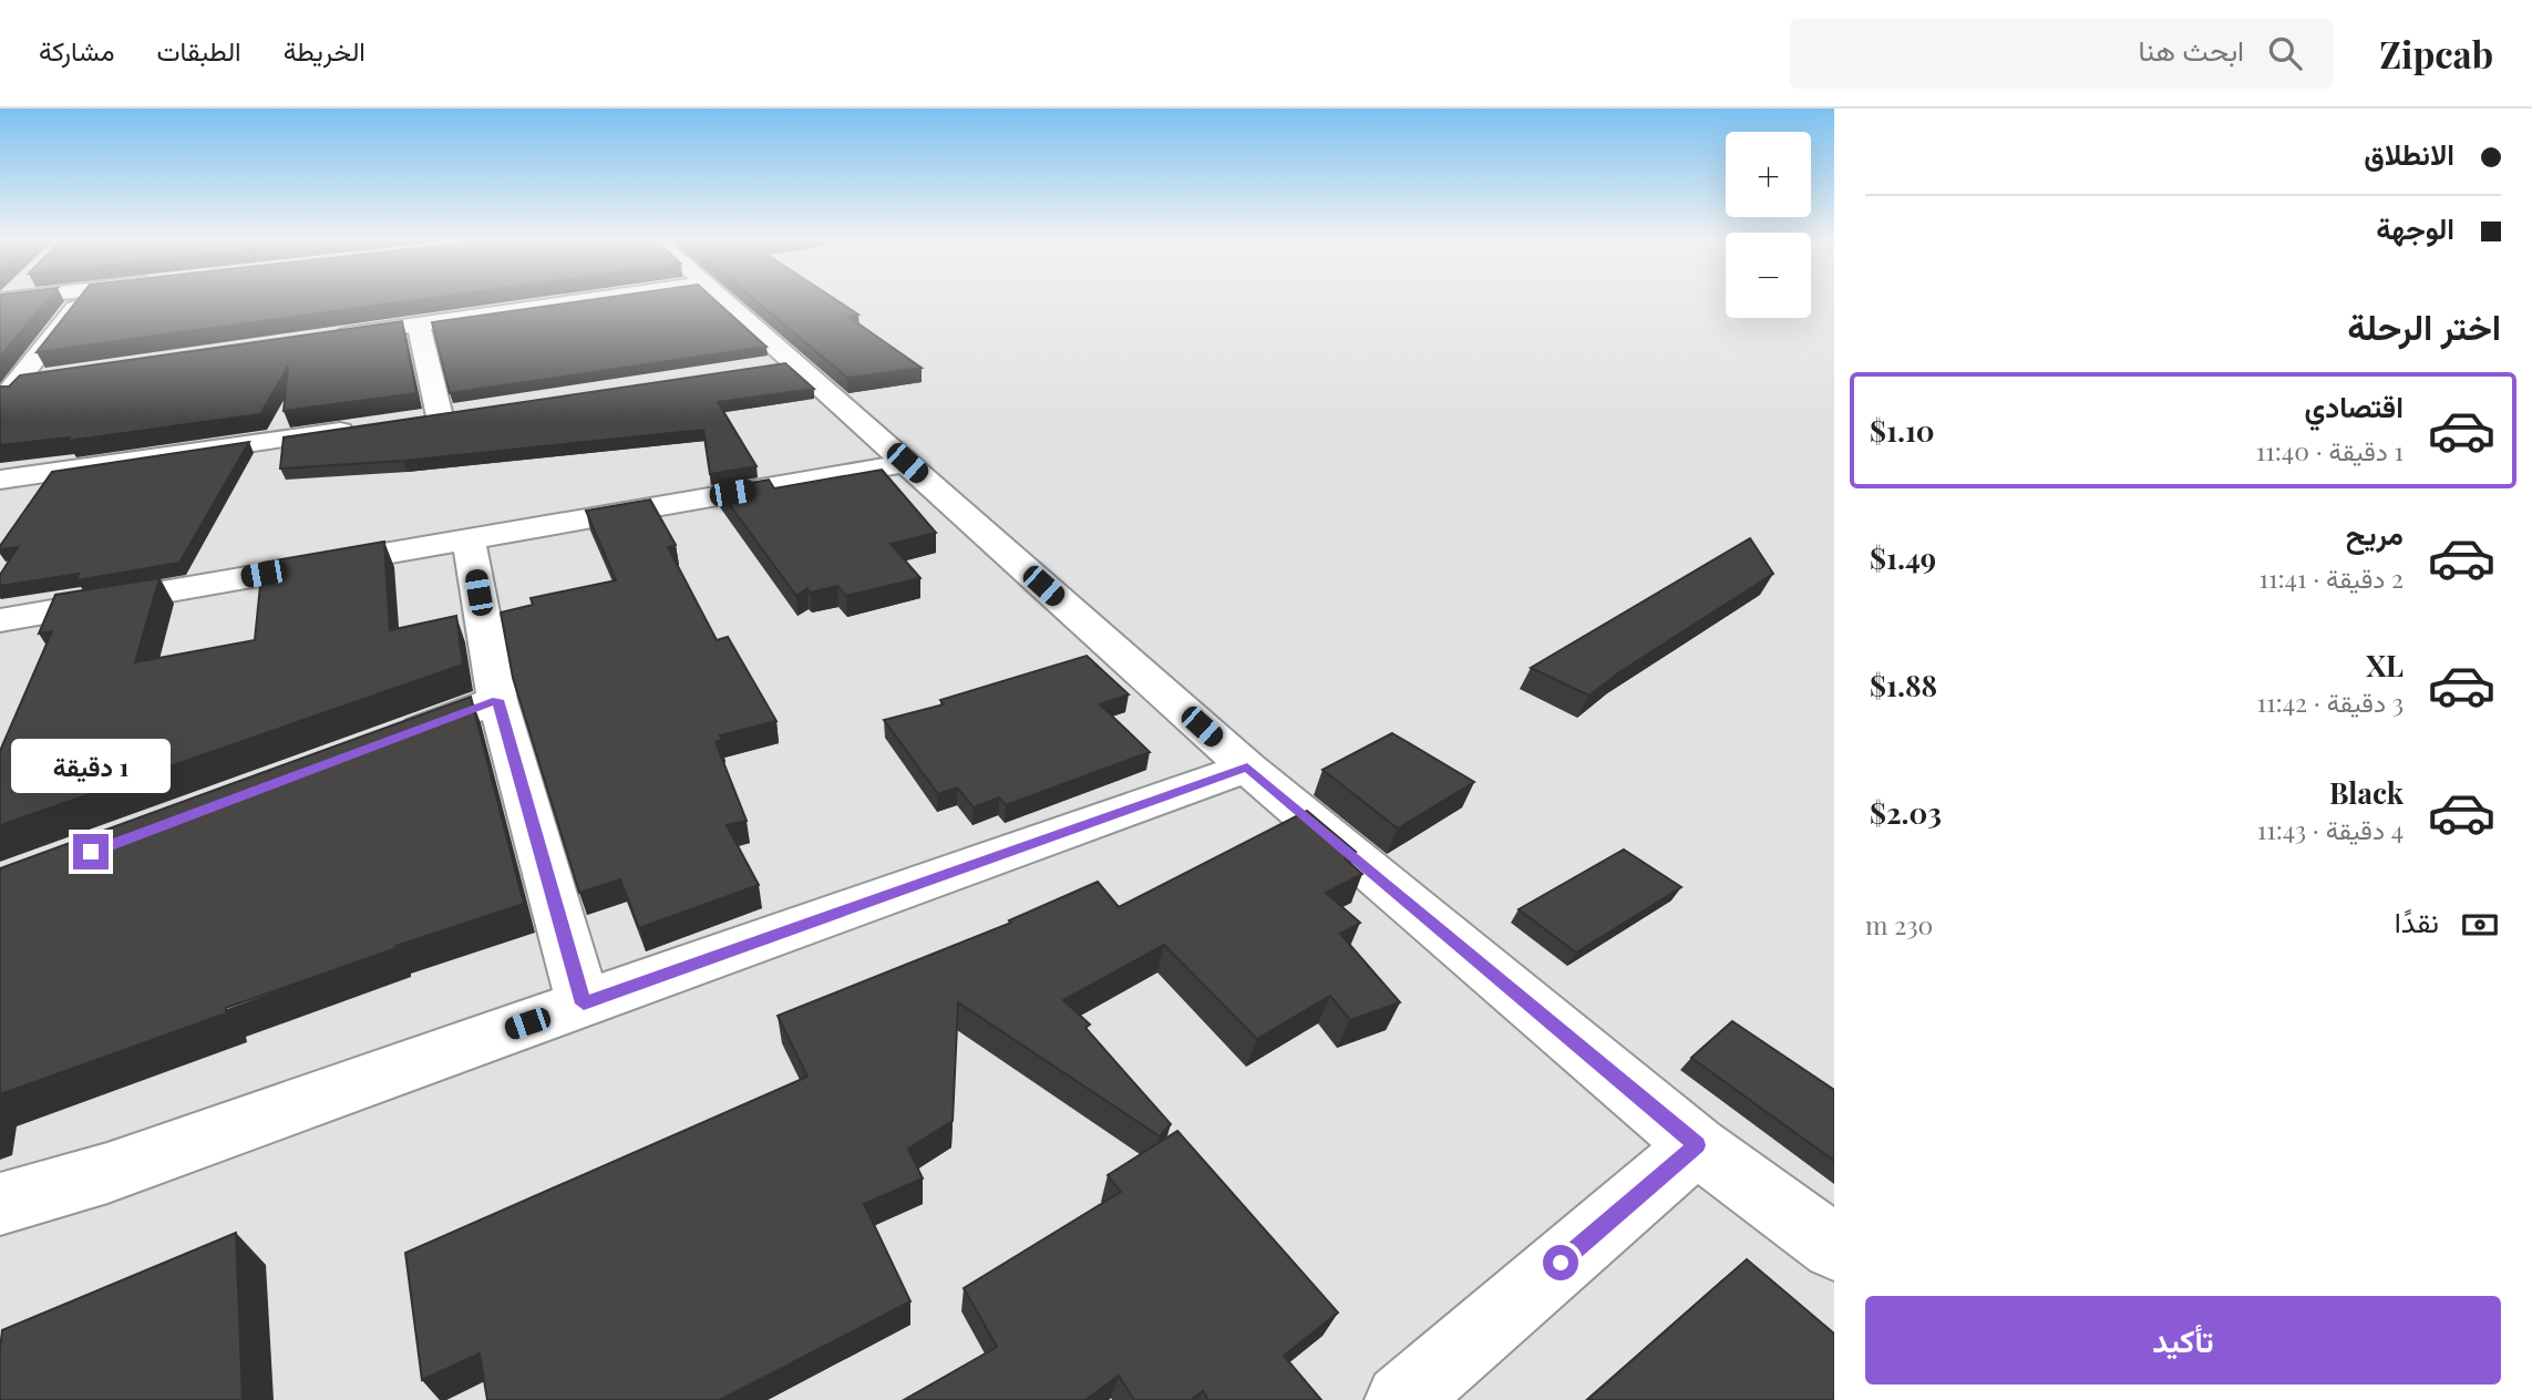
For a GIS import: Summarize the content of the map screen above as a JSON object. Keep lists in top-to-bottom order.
{
  "page": {
    "header": "Zipcab",
    "search": "ابحث هنا",
    "nav": ["الخريطة", "الطبقات", "مشاركة"],
    "banner": ["الانطلاق", "الوجهة"],
    "map_buttons": ["+", "−"],
    "heading": "اختر الرحلة",
    "list": [
      {
        "name": "اقتصادي",
        "note": "1 دقيقة · 11:40",
        "value": "$1.10"
      },
      {
        "name": "مريح",
        "note": "2 دقيقة · 11:41",
        "value": "$1.49"
      },
      {
        "name": "XL",
        "note": "3 دقيقة · 11:42",
        "value": "$1.88"
      },
      {
        "name": "Black",
        "note": "4 دقيقة · 11:43",
        "value": "$2.03"
      }
    ],
    "bubble": "1 دقيقة",
    "pay": ["نقدًا", "230 m"],
    "buttons": "تأكيد"
  }
}
